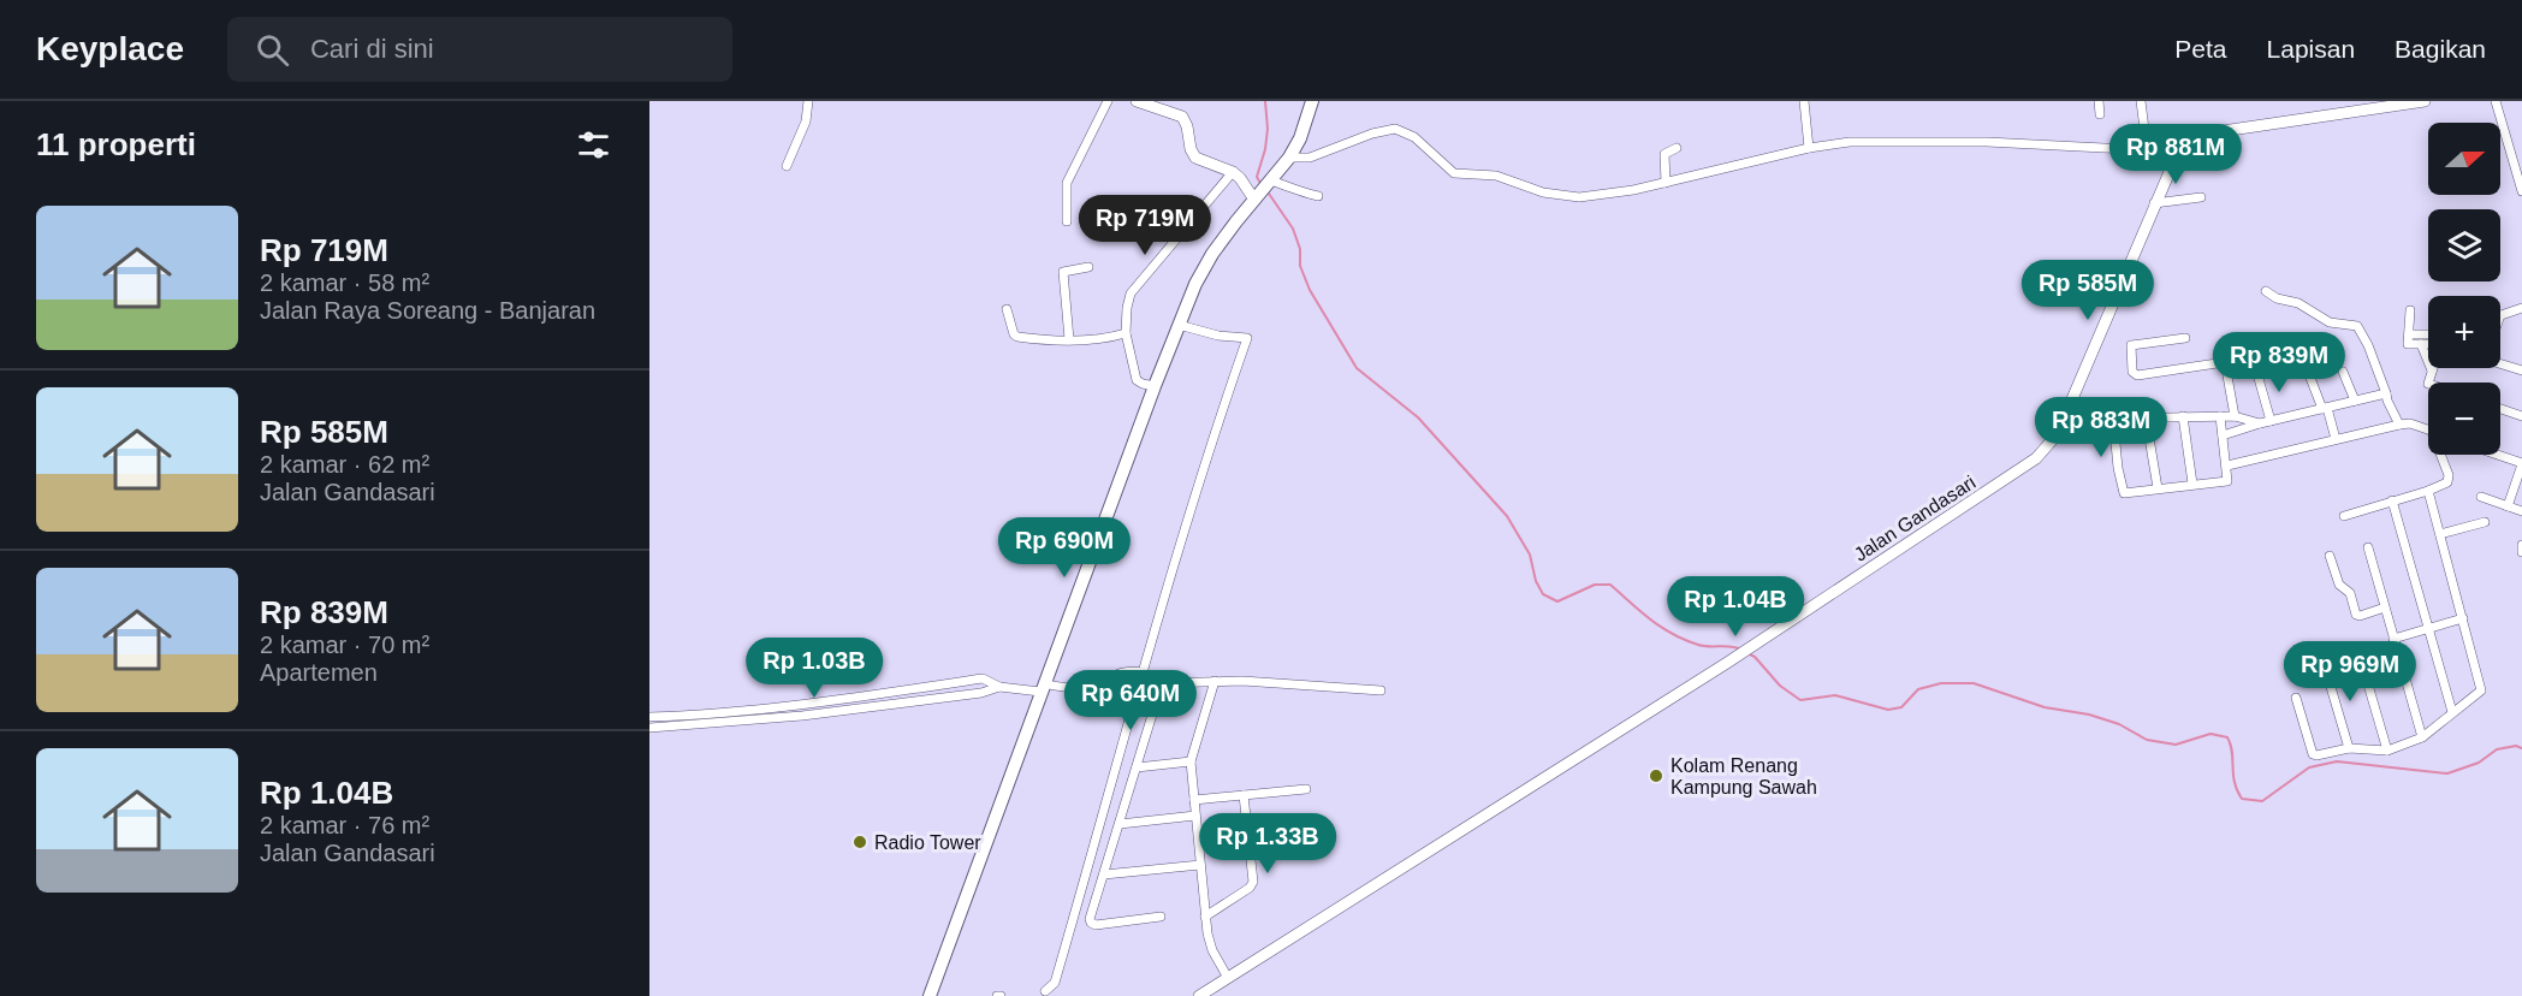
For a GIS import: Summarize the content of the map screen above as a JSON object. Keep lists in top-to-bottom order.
{
  "streets": {
    "street": ["Jalan Gandasari"]
  },
  "places": ["Kolam Renang Kampung Sawah", "Radio Tower"],
  "north": "right",
  "page": {
    "header": "Keyplace",
    "search": "Cari di sini",
    "nav": ["Peta", "Lapisan", "Bagikan"],
    "heading": "11 properti",
    "map_buttons": ["+", "−"],
    "price": [
      "Rp 881M",
      "Rp 719M",
      "Rp 585M",
      "Rp 839M",
      "Rp 883M",
      "Rp 690M",
      "Rp 1.04B",
      "Rp 1.03B",
      "Rp 969M",
      "Rp 640M",
      "Rp 1.33B"
    ],
    "list": [
      {
        "name": "Rp 719M",
        "note": "2 kamar · 58 m² · Jalan Raya Soreang - Banjaran"
      },
      {
        "name": "Rp 585M",
        "note": "2 kamar · 62 m² · Jalan Gandasari"
      },
      {
        "name": "Rp 839M",
        "note": "2 kamar · 70 m² · Apartemen"
      },
      {
        "name": "Rp 1.04B",
        "note": "2 kamar · 76 m² · Jalan Gandasari"
      }
    ]
  }
}
